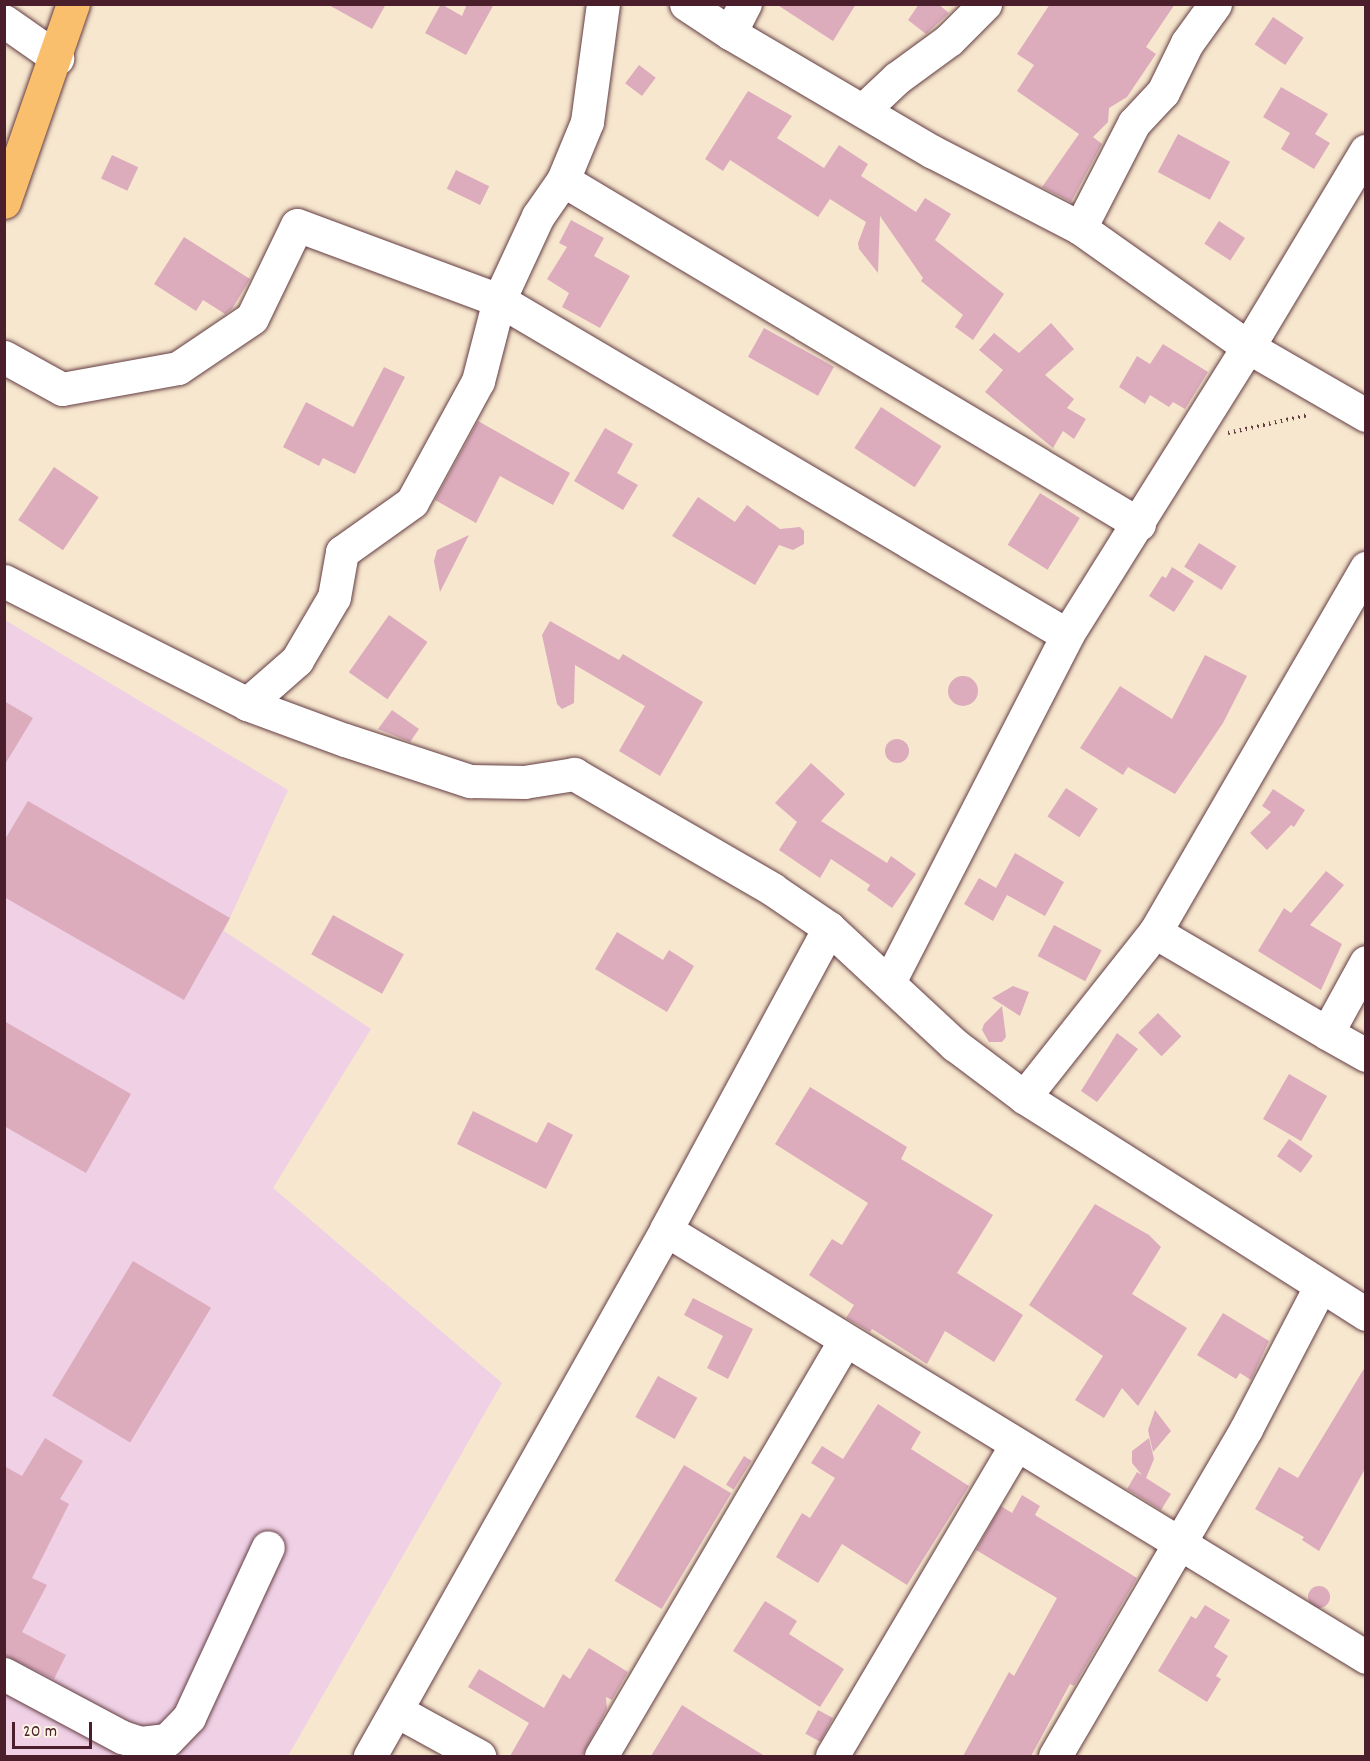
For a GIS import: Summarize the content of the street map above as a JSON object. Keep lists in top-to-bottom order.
{
  "scale_bar": "20 m"
}
